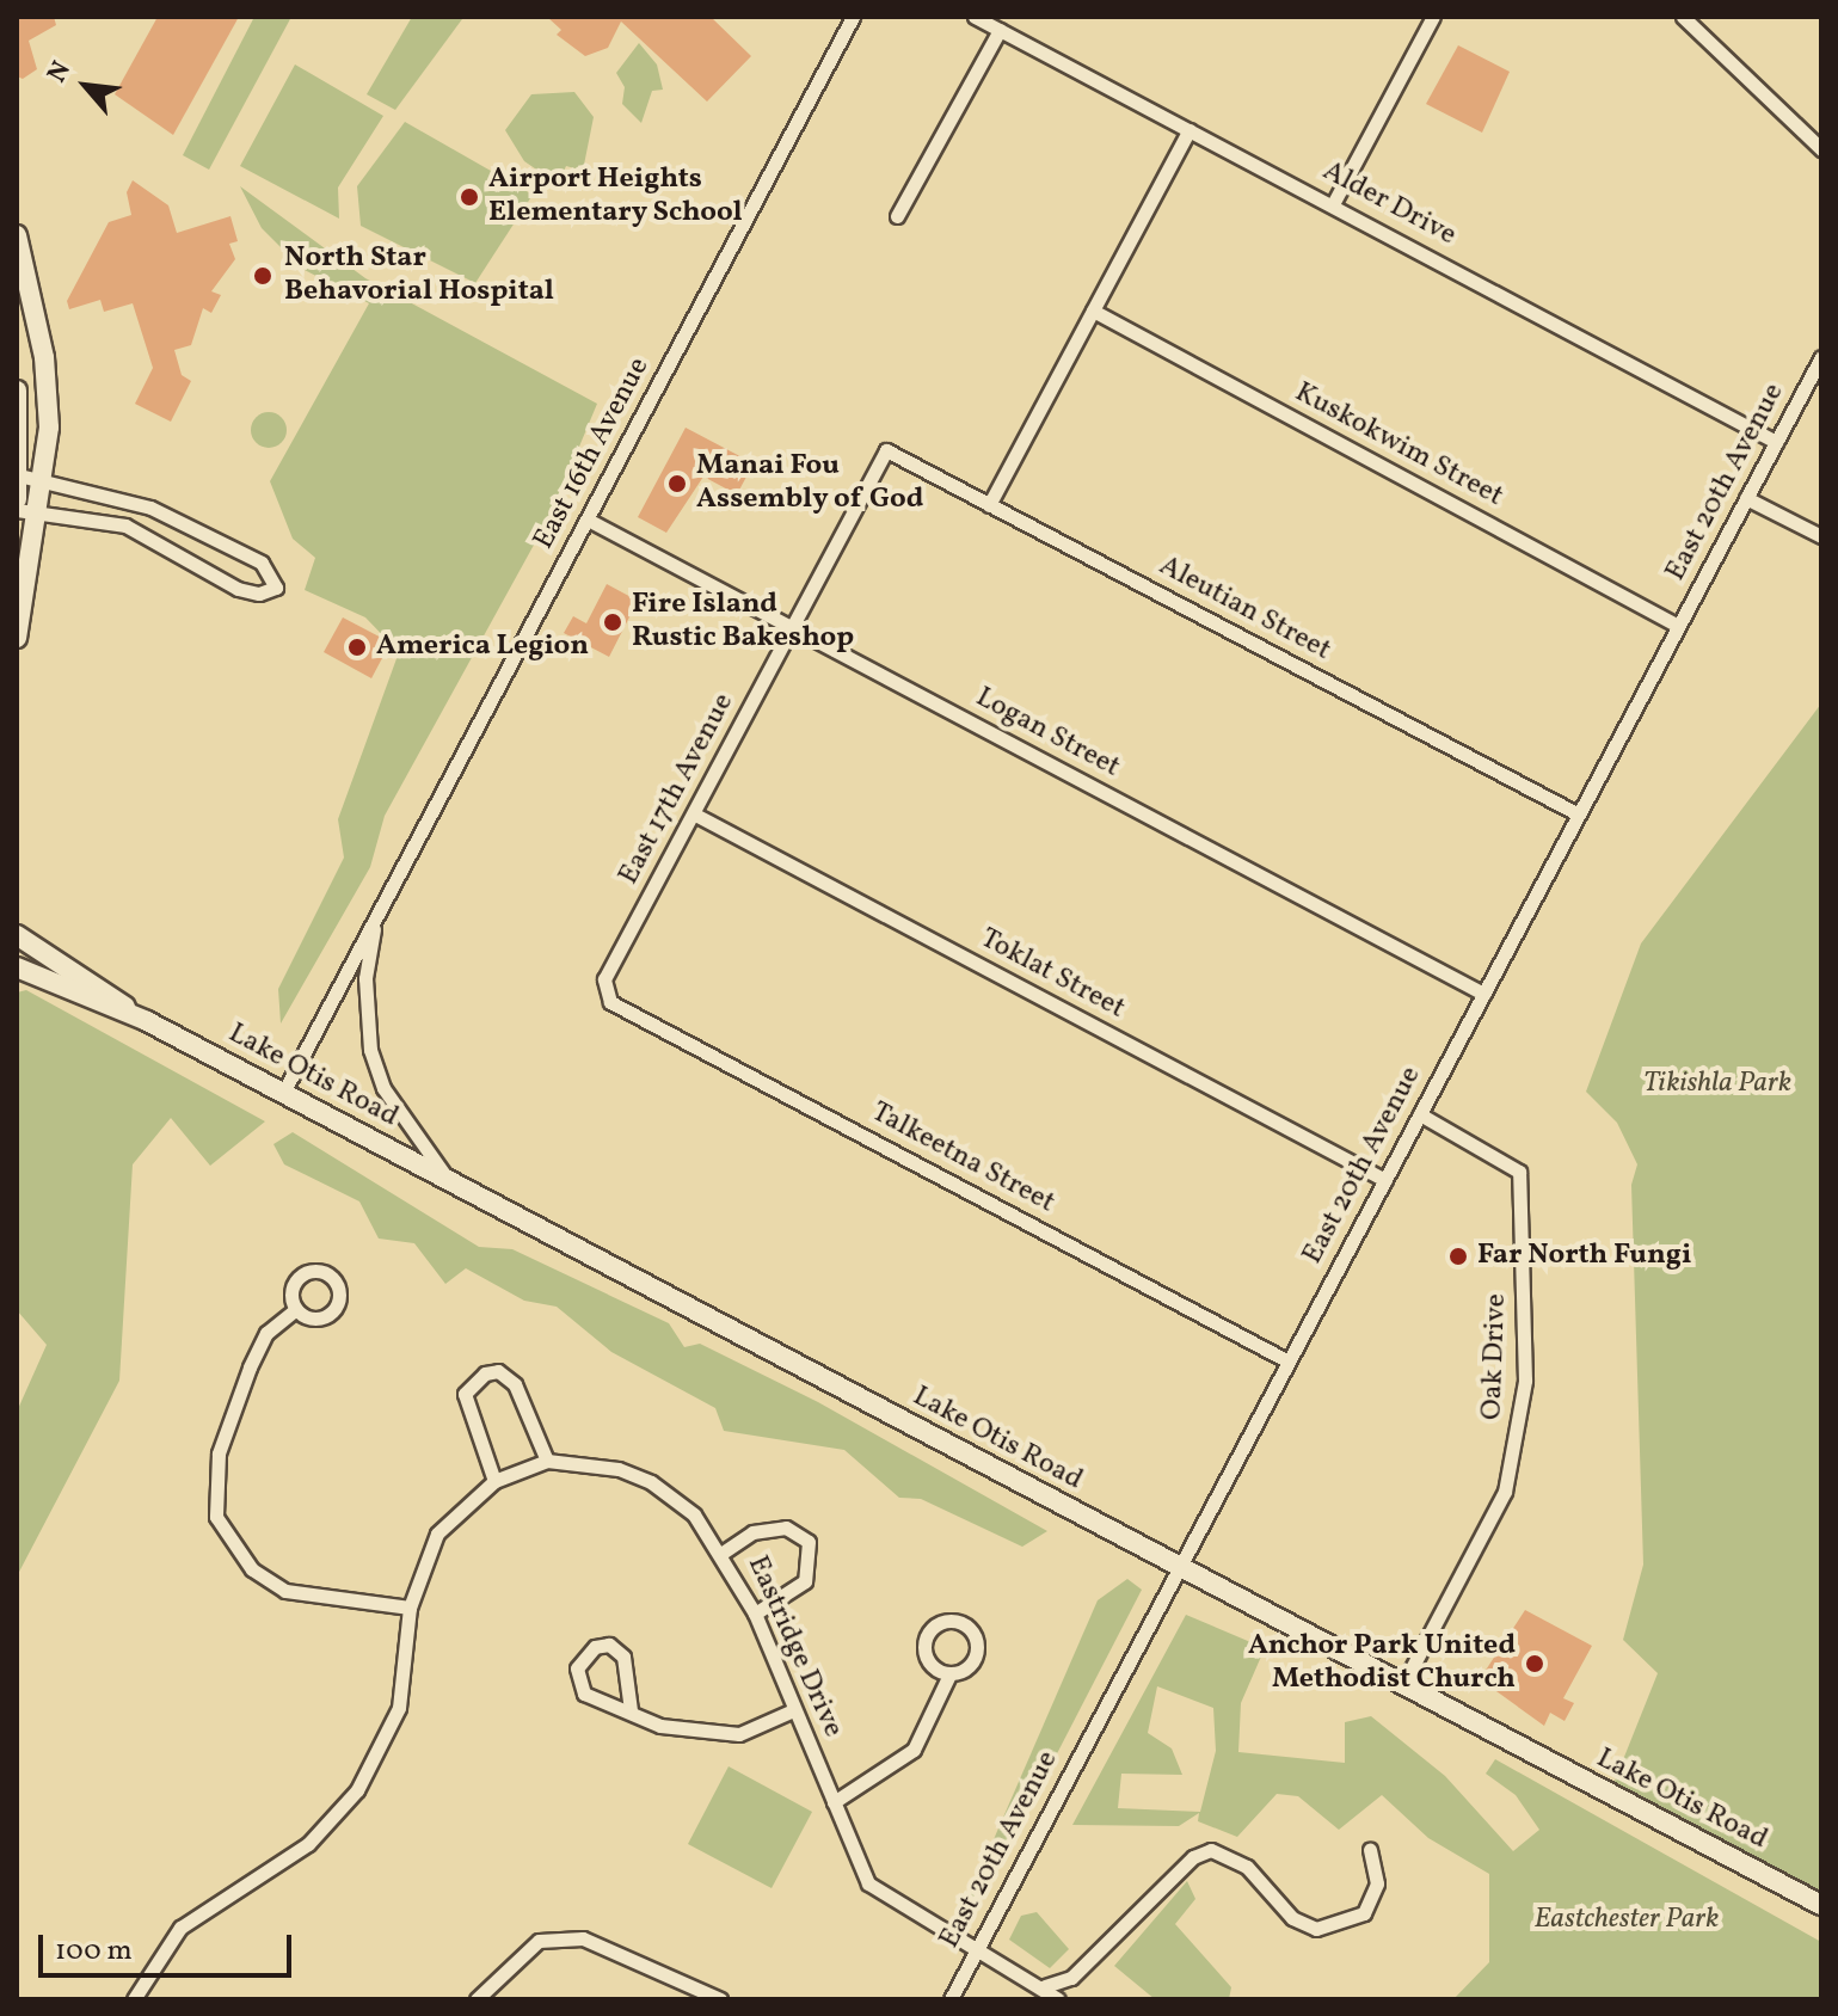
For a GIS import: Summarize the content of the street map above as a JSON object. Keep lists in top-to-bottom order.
{
  "streets": {
    "main road": ["Lake Otis Road"],
    "street": [
      "Alder Drive",
      "Kuskokwim Street",
      "East 16th Avenue",
      "East 20th Avenue",
      "Aleutian Street",
      "Logan Street",
      "East 17th Avenue",
      "Toklat Street",
      "Talkeetna Street",
      "Oak Drive",
      "Eastridge Drive"
    ]
  },
  "crossings": [
    ["Alder Drive", "East 20th Avenue"],
    ["Kuskokwim Street", "East 20th Avenue"],
    ["East 16th Avenue", "Logan Street"],
    ["East 16th Avenue", "Lake Otis Road"],
    ["East 20th Avenue", "Aleutian Street"],
    ["East 20th Avenue", "Logan Street"],
    ["East 20th Avenue", "Toklat Street"],
    ["East 20th Avenue", "Lake Otis Road"],
    ["East 20th Avenue", "Talkeetna Street"],
    ["East 20th Avenue", "Oak Drive"],
    ["East 20th Avenue", "Eastridge Drive"],
    ["Aleutian Street", "East 17th Avenue"],
    ["Logan Street", "East 17th Avenue"],
    ["East 17th Avenue", "Toklat Street"],
    ["East 17th Avenue", "Talkeetna Street"],
    ["Lake Otis Road", "Oak Drive"]
  ],
  "parks": ["Tikishla Park", "Eastchester Park"],
  "places": [
    "Airport Heights Elementary School",
    "North Star Behavorial Hospital",
    "Manai Fou Assembly of God",
    "Fire Island Rustic Bakeshop",
    "America Legion",
    "Far North Fungi",
    "Anchor Park United Methodist Church"
  ],
  "scale_bar": "100 m",
  "north": "top left"
}
